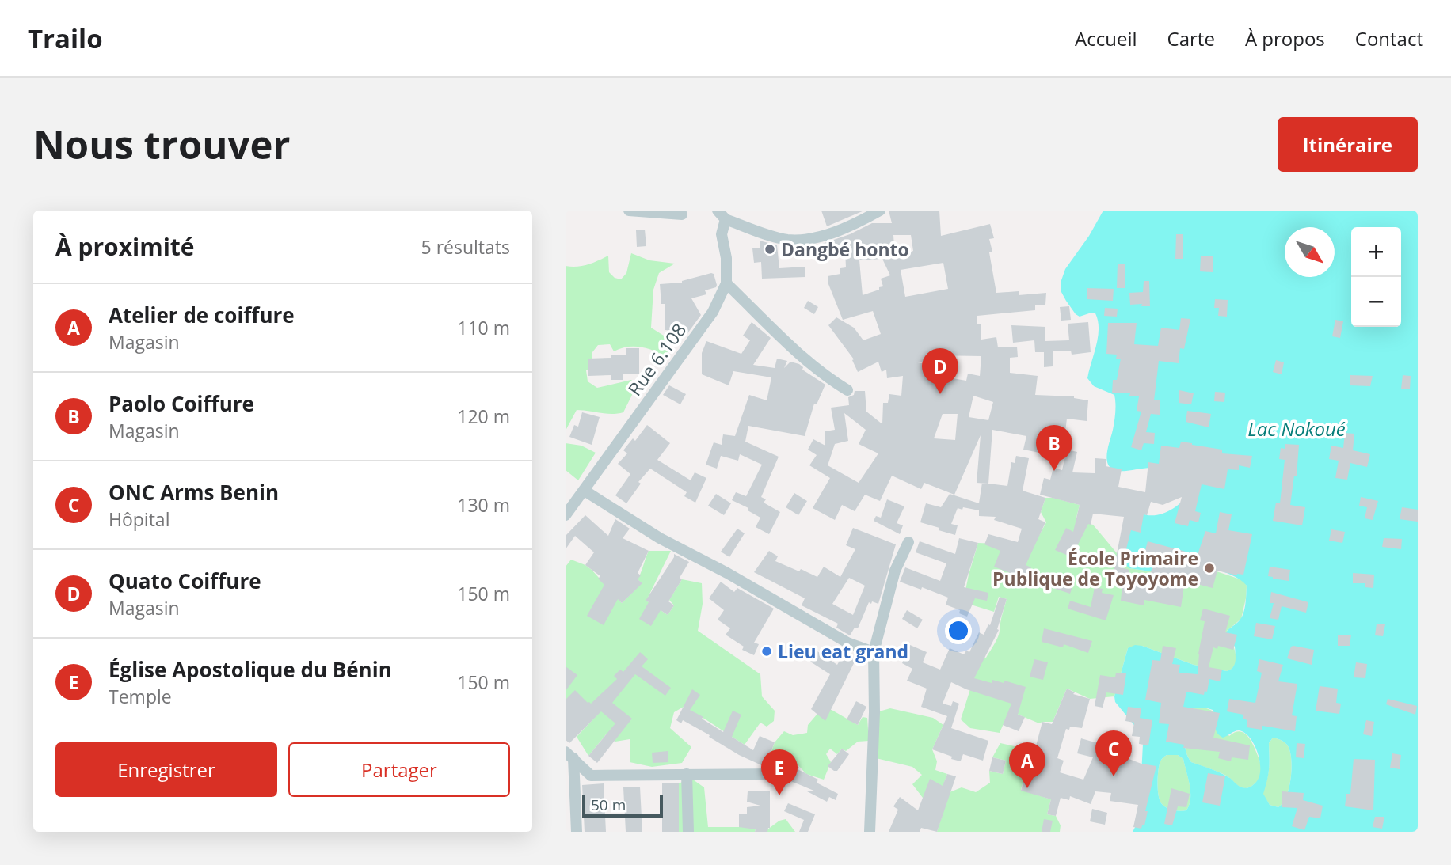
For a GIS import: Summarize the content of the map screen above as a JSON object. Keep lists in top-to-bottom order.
{
  "streets": {
    "street": ["Rue 6.108"]
  },
  "water": ["Lac Nokoué"],
  "places": ["Dangbé honto", "École Primaire Publique de Toyoyome", "Lieu eat grand"],
  "scale_bar": "50 m",
  "north": "bottom right",
  "page": {
    "header": "Trailo",
    "nav": [
      "Accueil",
      "Carte",
      "À propos",
      "Contact"
    ],
    "buttons": [
      "Itinéraire",
      ["Enregistrer", "Partager"]
    ],
    "title": "Nous trouver",
    "heading": ["À proximité", "5 résultats"],
    "map_buttons": ["+", "−"],
    "list": [
      {
        "mark": "A",
        "name": "Atelier de coiffure",
        "note": "Magasin",
        "value": "110 m"
      },
      {
        "mark": "B",
        "name": "Paolo Coiffure",
        "note": "Magasin",
        "value": "120 m"
      },
      {
        "mark": "C",
        "name": "ONC Arms Benin",
        "note": "Hôpital",
        "value": "130 m"
      },
      {
        "mark": "D",
        "name": "Quato Coiffure",
        "note": "Magasin",
        "value": "150 m"
      },
      {
        "mark": "E",
        "name": "Église Apostolique du Bénin",
        "note": "Temple",
        "value": "150 m"
      }
    ],
    "pins": [
      "D",
      "B",
      "C",
      "A",
      "E"
    ],
    "scale": "50 m"
  }
}
